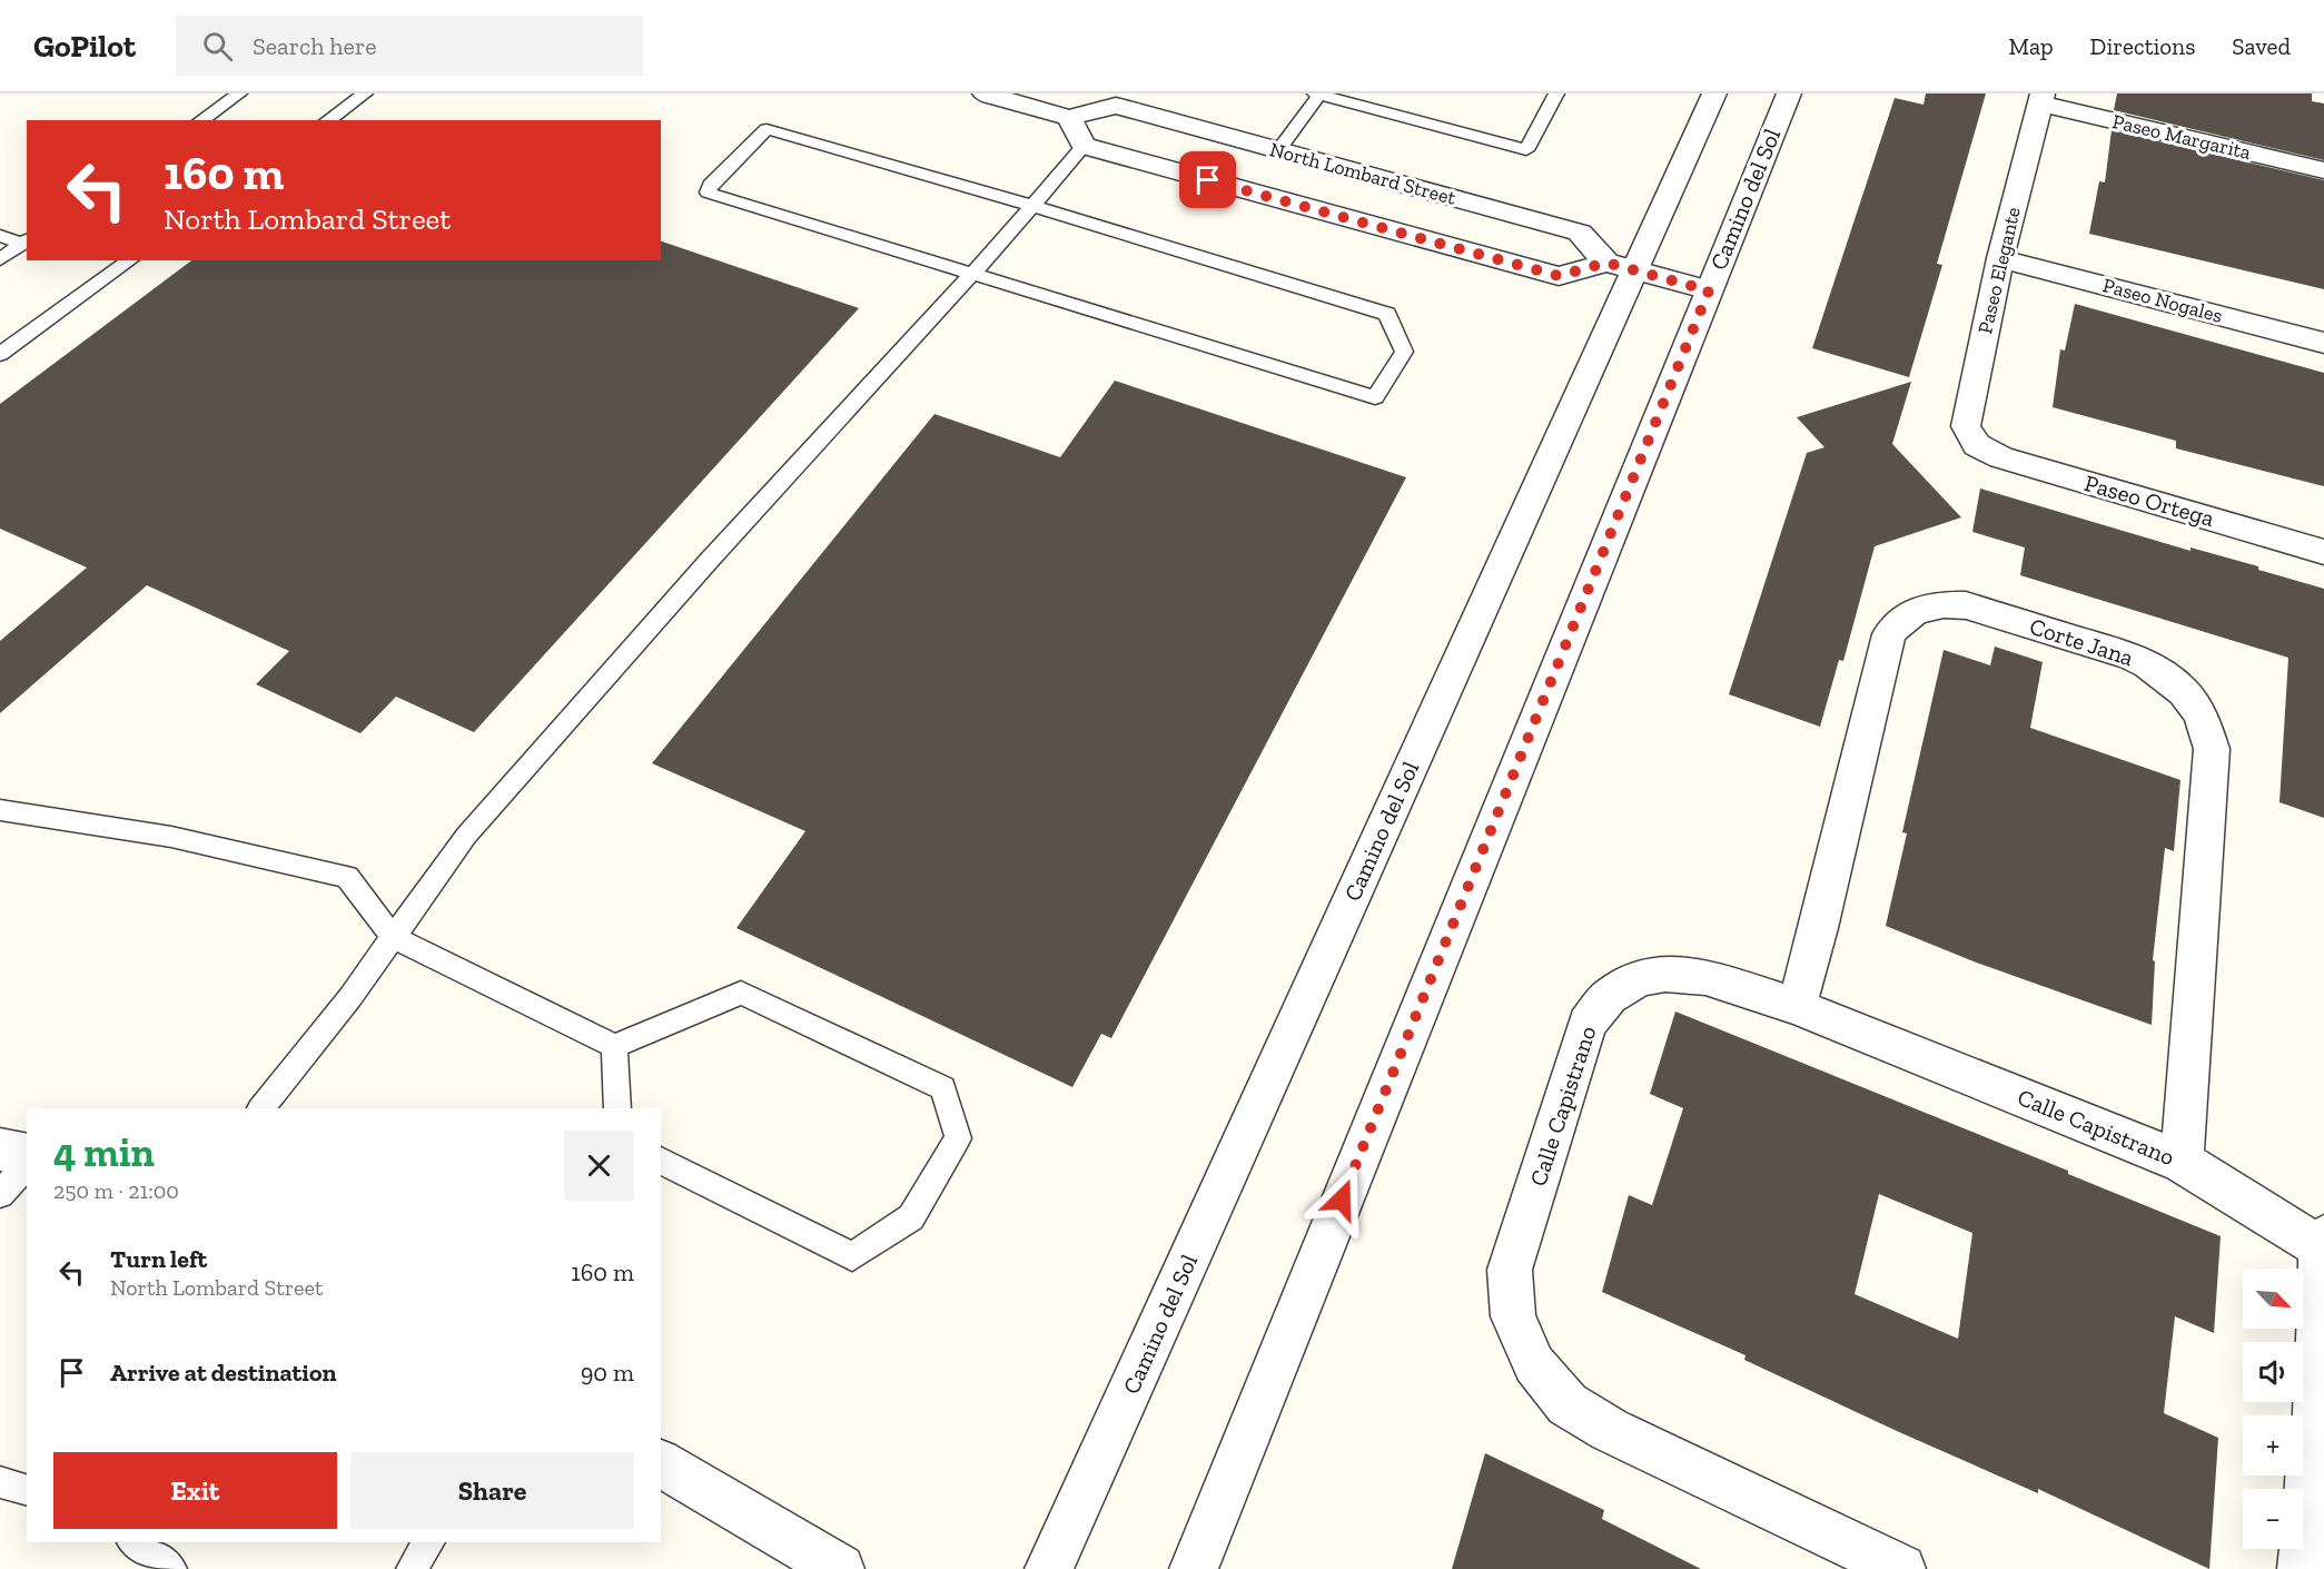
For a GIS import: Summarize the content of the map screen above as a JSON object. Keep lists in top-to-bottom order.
{
  "streets": {
    "street": [
      "Paseo Margarita",
      "North Lombard Street",
      "Camino del Sol",
      "Paseo Elegante",
      "Paseo Nogales",
      "Paseo Ortega",
      "Corte Jana",
      "Calle Capistrano"
    ]
  },
  "crossings": [
    ["Paseo Margarita", "Paseo Elegante"],
    ["North Lombard Street", "Camino del Sol"],
    ["Paseo Elegante", "Paseo Nogales"],
    ["Paseo Elegante", "Paseo Ortega"],
    ["Corte Jana", "Calle Capistrano"]
  ],
  "north": "bottom right",
  "page": {
    "header": "GoPilot",
    "search": "Search here",
    "nav": ["Map", "Directions", "Saved"],
    "turn": ["160 m", "North Lombard Street"],
    "heading": ["4 min", "250 m · 21:00"],
    "list": [
      {
        "name": "Turn left",
        "note": "North Lombard Street",
        "value": "160 m"
      },
      {
        "name": "Arrive at destination",
        "value": "90 m"
      }
    ],
    "map_buttons": ["+", "−"],
    "buttons": ["Exit", "Share"]
  }
}
